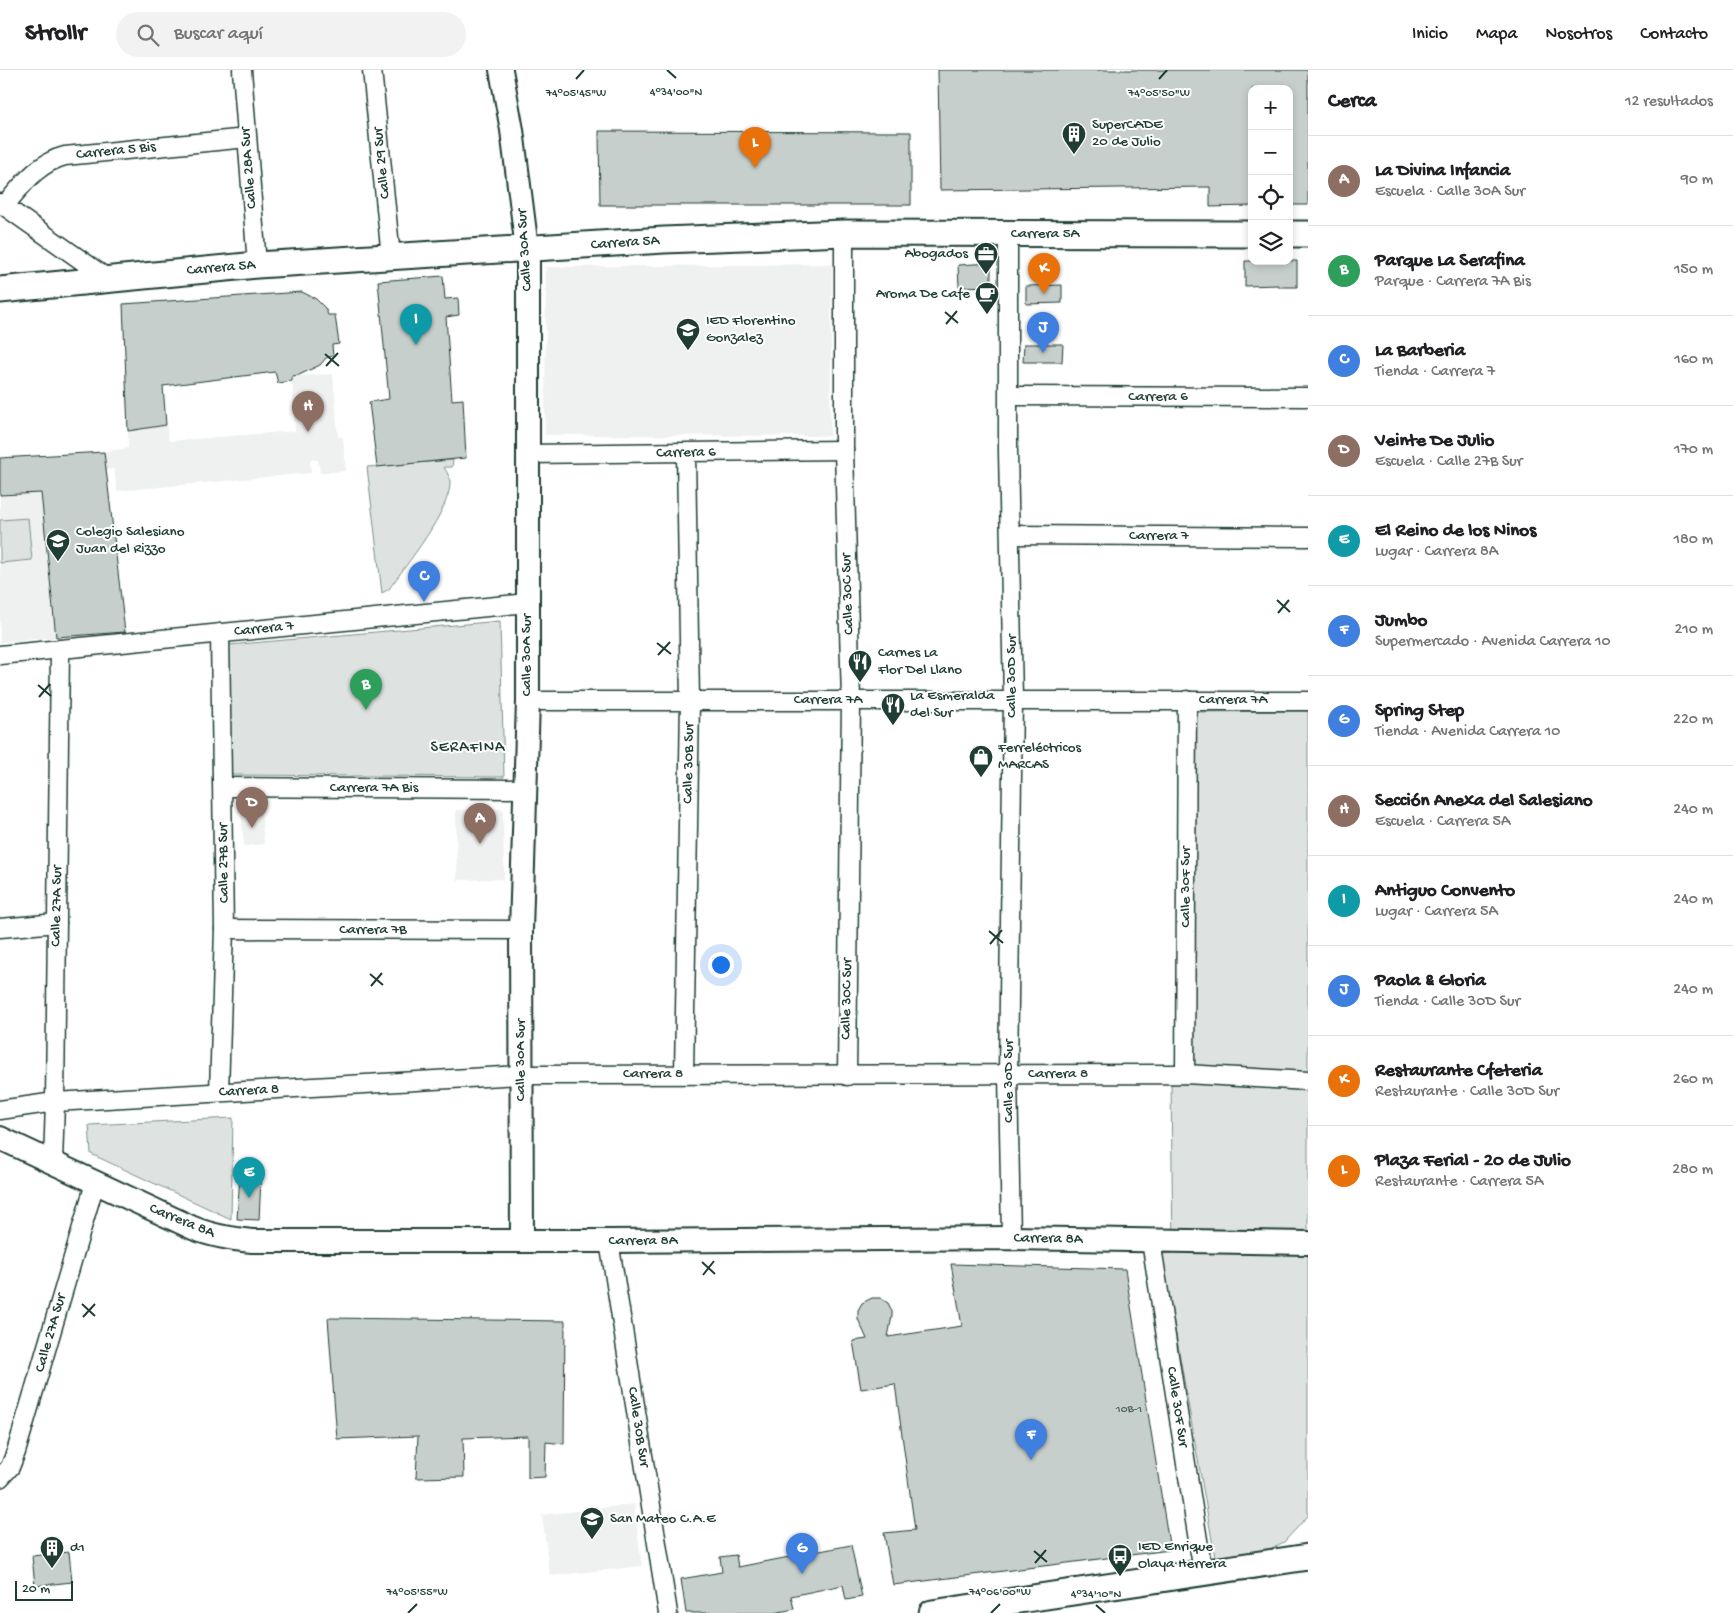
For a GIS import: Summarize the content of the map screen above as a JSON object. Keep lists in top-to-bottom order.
{
  "streets": {
    "main road": ["Carrera 5A"],
    "street": [
      "Carrera 5 Bis",
      "Calle 29 Sur",
      "Calle 28A Sur",
      "Calle 30A Sur",
      "Carrera 6",
      "Carrera 7",
      "Calle 30C Sur",
      "Calle 30D Sur",
      "Carrera 7A",
      "Calle 30B Sur",
      "Carrera 7A Bis",
      "Calle 27B Sur",
      "Calle 30F Sur",
      "Calle 27A Sur",
      "Carrera 7B",
      "Carrera 8",
      "Carrera 8A"
    ]
  },
  "crossings": [
    ["Carrera 5 Bis", "Calle 28A Sur"],
    ["Calle 29 Sur", "Carrera 5A"],
    ["Calle 28A Sur", "Carrera 5A"],
    ["Carrera 5A", "Calle 30A Sur"],
    ["Carrera 5A", "Calle 30C Sur"],
    ["Carrera 5A", "Calle 30D Sur"],
    ["Calle 30A Sur", "Carrera 6"],
    ["Calle 30A Sur", "Carrera 7"],
    ["Calle 30A Sur", "Carrera 7A"],
    ["Calle 30A Sur", "Carrera 7A Bis"],
    ["Calle 30A Sur", "Carrera 7B"],
    ["Calle 30A Sur", "Carrera 8"],
    ["Calle 30A Sur", "Carrera 8A"],
    ["Carrera 6", "Calle 30C Sur"],
    ["Carrera 6", "Calle 30D Sur"],
    ["Carrera 6", "Calle 30B Sur"],
    ["Carrera 7", "Calle 30D Sur"],
    ["Carrera 7", "Calle 27B Sur"],
    ["Carrera 7", "Calle 27A Sur"],
    ["Calle 30C Sur", "Carrera 7A"],
    ["Calle 30C Sur", "Carrera 8"],
    ["Calle 30D Sur", "Carrera 7A"],
    ["Calle 30D Sur", "Carrera 8"],
    ["Calle 30D Sur", "Carrera 8A"],
    ["Carrera 7A", "Calle 30B Sur"],
    ["Carrera 7A", "Calle 30F Sur"],
    ["Calle 30B Sur", "Carrera 8"],
    ["Calle 30B Sur", "Carrera 8A"],
    ["Carrera 7A Bis", "Calle 27B Sur"],
    ["Calle 27B Sur", "Carrera 7B"],
    ["Calle 27B Sur", "Carrera 8"],
    ["Calle 30F Sur", "Carrera 8"],
    ["Calle 30F Sur", "Carrera 8A"],
    ["Calle 27A Sur", "Carrera 8"],
    ["Calle 27A Sur", "Carrera 8A"]
  ],
  "districts": ["SERAFINA"],
  "places": {
    "building": ["SuperCADE 20 de Julio", "d1"],
    "office": ["Abogados"],
    "cafe": ["Aroma De Cafe"],
    "school or university": ["IED Florentino Gonzalez", "Colegio Salesiano Juan del Rizzo", "San Mateo C.A.E"],
    "restaurant": ["Carnes La Flor Del Llano", "La Esmeralda del Sur"],
    "shop": ["Ferreléctricos MARCAS"],
    "bus stop": ["IED Enrique Olaya Herrera"]
  },
  "house_numbers": ["10B-1"],
  "scale_bar": "20 m",
  "page": {
    "header": "Strollr",
    "search": "Buscar aquí",
    "nav": [
      "Inicio",
      "Mapa",
      "Nosotros",
      "Contacto"
    ],
    "heading": ["Cerca", "12 resultados"],
    "map_buttons": ["+", "−"],
    "pins": [
      "L",
      "K",
      "I",
      "J",
      "H",
      "C",
      "B",
      "D",
      "A",
      "E",
      "F",
      "G"
    ],
    "list": [
      {
        "mark": "A",
        "name": "La Divina Infancia",
        "note": "Escuela · Calle 30A Sur",
        "value": "90 m"
      },
      {
        "mark": "B",
        "name": "Parque La Serafina",
        "note": "Parque · Carrera 7A Bis",
        "value": "150 m"
      },
      {
        "mark": "C",
        "name": "La Barberia",
        "note": "Tienda · Carrera 7",
        "value": "160 m"
      },
      {
        "mark": "D",
        "name": "Veinte De Julio",
        "note": "Escuela · Calle 27B Sur",
        "value": "170 m"
      },
      {
        "mark": "E",
        "name": "El Reino de los Ninos",
        "note": "Lugar · Carrera 8A",
        "value": "180 m"
      },
      {
        "mark": "F",
        "name": "Jumbo",
        "note": "Supermercado · Avenida Carrera 10",
        "value": "210 m"
      },
      {
        "mark": "G",
        "name": "Spring Step",
        "note": "Tienda · Avenida Carrera 10",
        "value": "220 m"
      },
      {
        "mark": "H",
        "name": "Sección Anexa del Salesiano",
        "note": "Escuela · Carrera 5A",
        "value": "240 m"
      },
      {
        "mark": "I",
        "name": "Antiguo Convento",
        "note": "Lugar · Carrera 5A",
        "value": "240 m"
      },
      {
        "mark": "J",
        "name": "Paola & Gloria",
        "note": "Tienda · Calle 30D Sur",
        "value": "240 m"
      },
      {
        "mark": "K",
        "name": "Restaurante Cfeteria",
        "note": "Restaurante · Calle 30D Sur",
        "value": "260 m"
      },
      {
        "mark": "L",
        "name": "Plaza Ferial - 20 de Julio",
        "note": "Restaurante · Carrera 5A",
        "value": "280 m"
      }
    ],
    "scale": "20 m"
  },
  "coordinates": [
    "4°34'00\"N",
    "74°05'45\"W",
    "74°05'50\"W",
    "74°05'55\"W",
    "74°06'00\"W",
    "4°34'10\"N"
  ]
}
